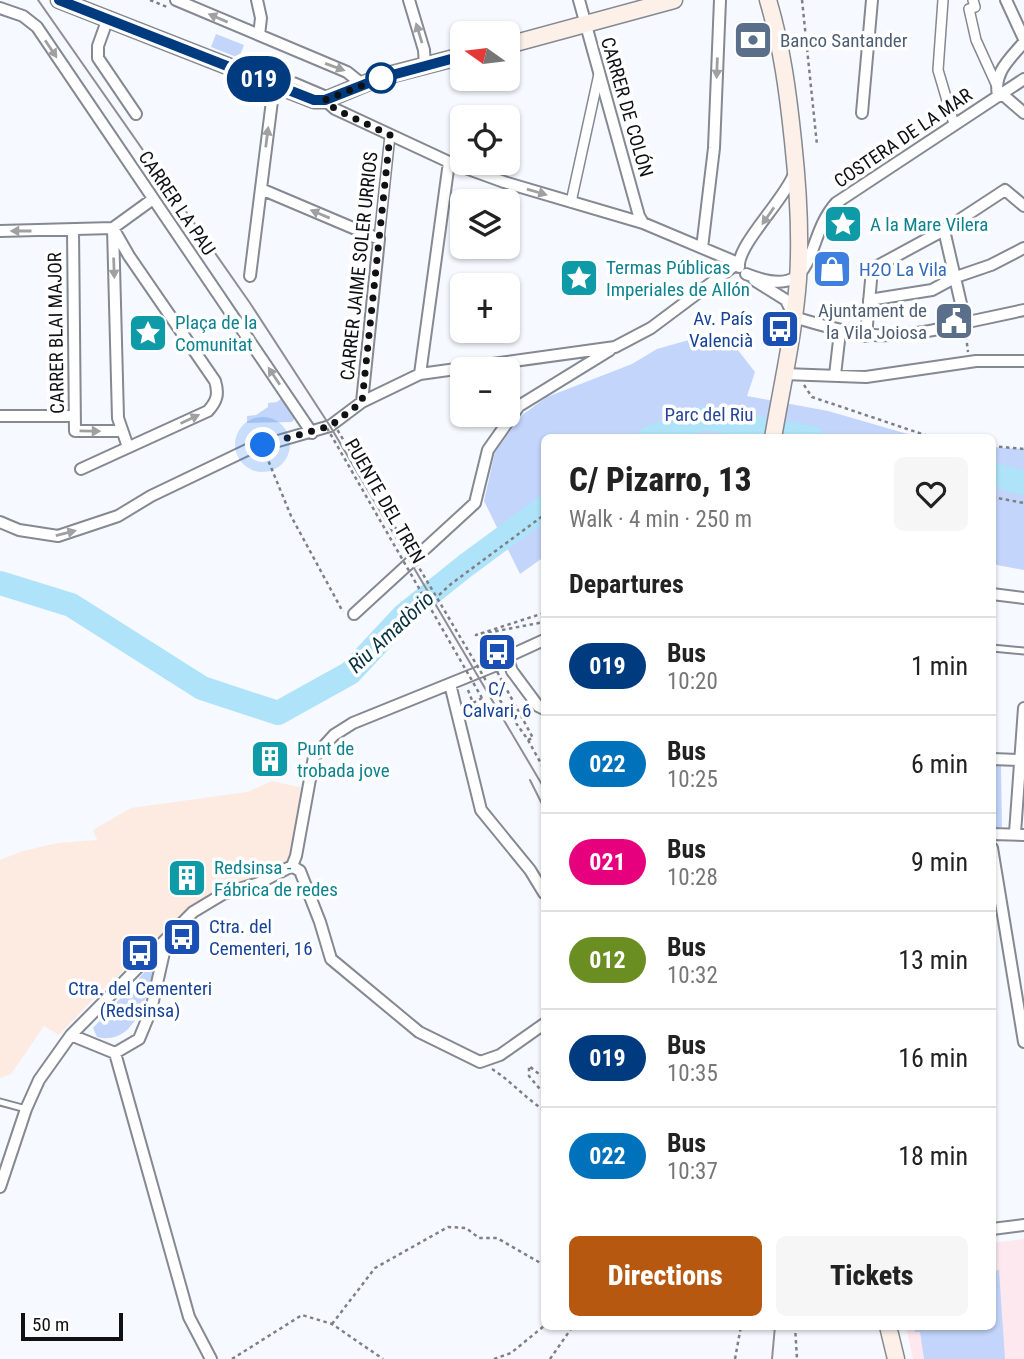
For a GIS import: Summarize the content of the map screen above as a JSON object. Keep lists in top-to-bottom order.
{
  "streets": {
    "street": [
      "CARRER DE COLÓN",
      "COSTERA DE LA MAR",
      "CARRER LA PAU",
      "CARRER JAIME SOLER URRIOS",
      "CARRER BLAI MAJOR"
    ],
    "path": ["PUENTE DEL TREN"]
  },
  "water": ["Riu Amadòrio"],
  "parks": ["Parc del Riu"],
  "places": {
    "bank": ["Banco Santander"],
    "place": ["A la Mare Vilera", "Termas Públicas Imperiales de Allón", "Plaça de la Comunitat"],
    "shop": ["H2O La Vila"],
    "public building": ["Ajuntament de la Vila Joiosa"],
    "bus stop": [
      "Av. País Valencià",
      "C/ Calvari, 6",
      "Ctra. del Cementeri, 16",
      "Ctra. del Cementeri (Redsinsa)"
    ],
    "building": ["Punt de trobada jove", "Redsinsa - Fábrica de redes"]
  },
  "lines": ["bus line 019"],
  "scale_bar": "50 m",
  "north": "left",
  "page": {
    "on_map": "019",
    "map_buttons": ["+", "−"],
    "heading": [
      ["C/ Pizarro, 13", "Walk · 4 min · 250 m"],
      "Departures"
    ],
    "list": [
      {
        "mark": "019",
        "name": "Bus",
        "note": "10:20",
        "value": "1 min"
      },
      {
        "mark": "022",
        "name": "Bus",
        "note": "10:25",
        "value": "6 min"
      },
      {
        "mark": "021",
        "name": "Bus",
        "note": "10:28",
        "value": "9 min"
      },
      {
        "mark": "012",
        "name": "Bus",
        "note": "10:32",
        "value": "13 min"
      },
      {
        "mark": "019",
        "name": "Bus",
        "note": "10:35",
        "value": "16 min"
      },
      {
        "mark": "022",
        "name": "Bus",
        "note": "10:37",
        "value": "18 min"
      }
    ],
    "buttons": ["Directions", "Tickets"],
    "scale": "50 m"
  }
}
